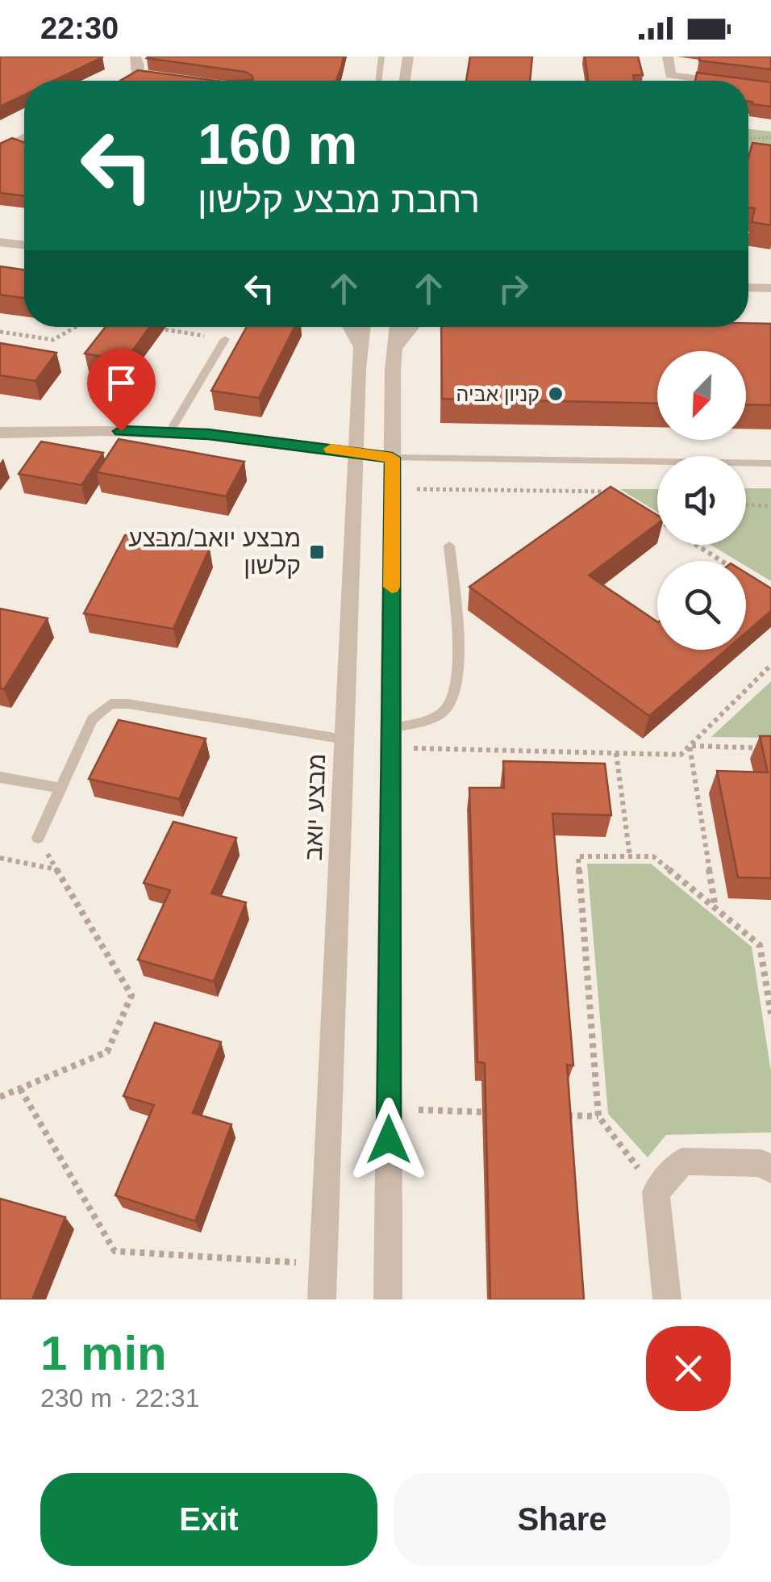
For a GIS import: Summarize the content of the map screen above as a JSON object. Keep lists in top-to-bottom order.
{
  "streets": {
    "street": ["מבצע יואב"]
  },
  "places": {
    "other": ["קניון אביה"],
    "transit": ["מבצע יואב/מבצע קלשון"]
  },
  "north": "bottom left",
  "page": {
    "status": "22:30",
    "turn": ["160 m", "רחבת מבצע קלשון"],
    "heading": ["1 min", "230 m · 22:31"],
    "buttons": ["Exit", "Share"]
  }
}
